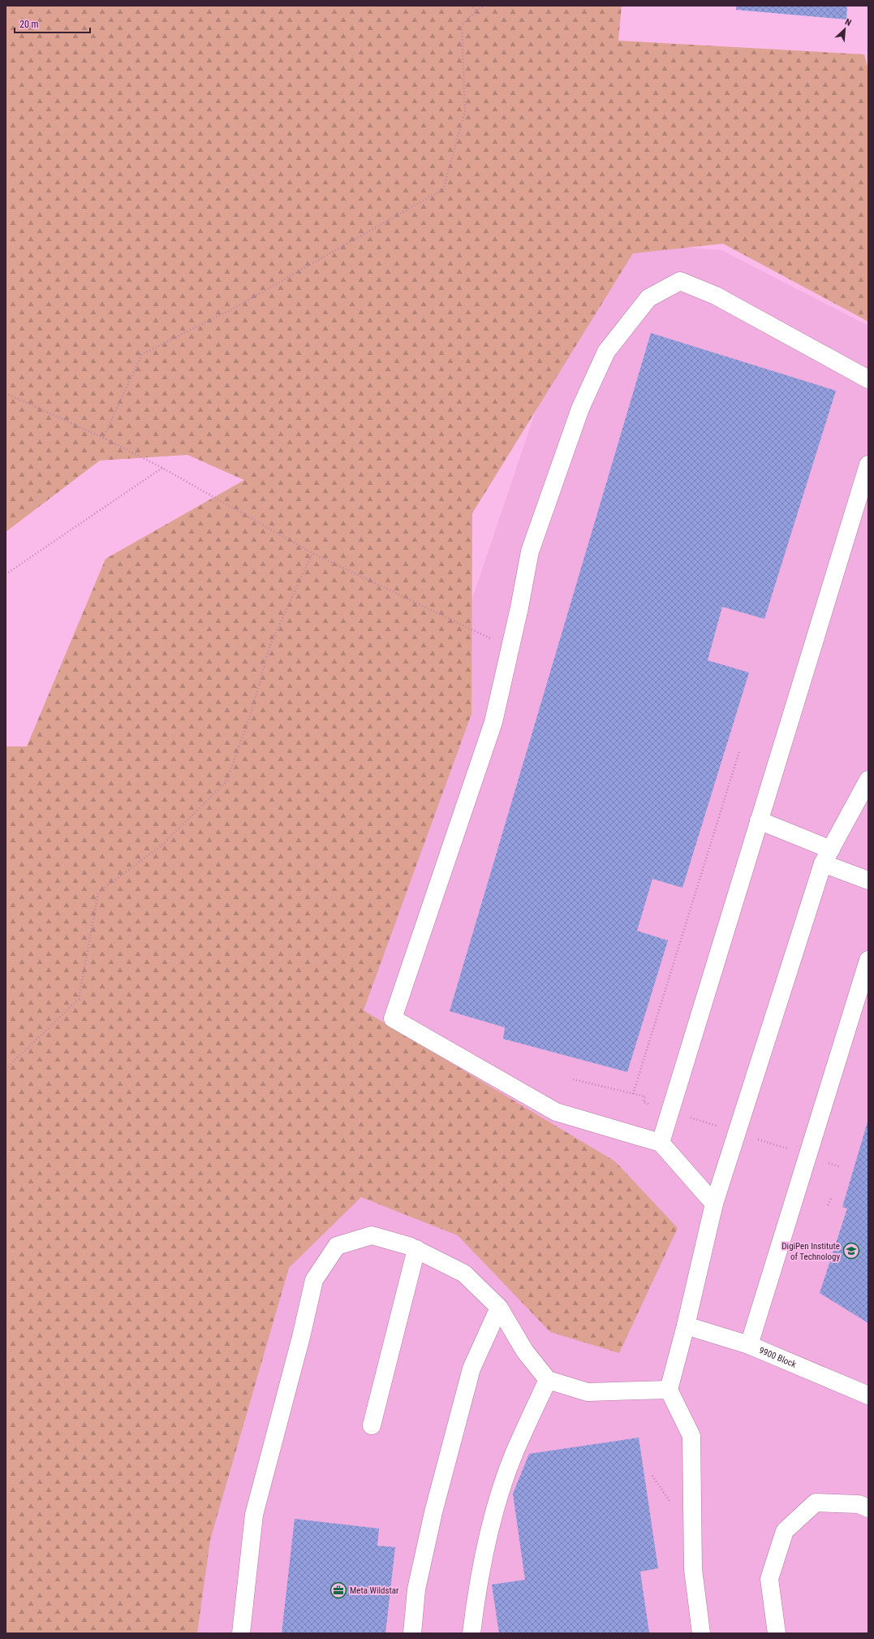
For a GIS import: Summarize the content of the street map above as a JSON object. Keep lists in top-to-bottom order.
{
  "streets": {
    "lane": ["9900 Block"]
  },
  "places": {
    "school or university": ["DigiPen Institute of Technology"],
    "office": ["Meta Wildstar"]
  },
  "scale_bar": "20 m",
  "north": "top right"
}
